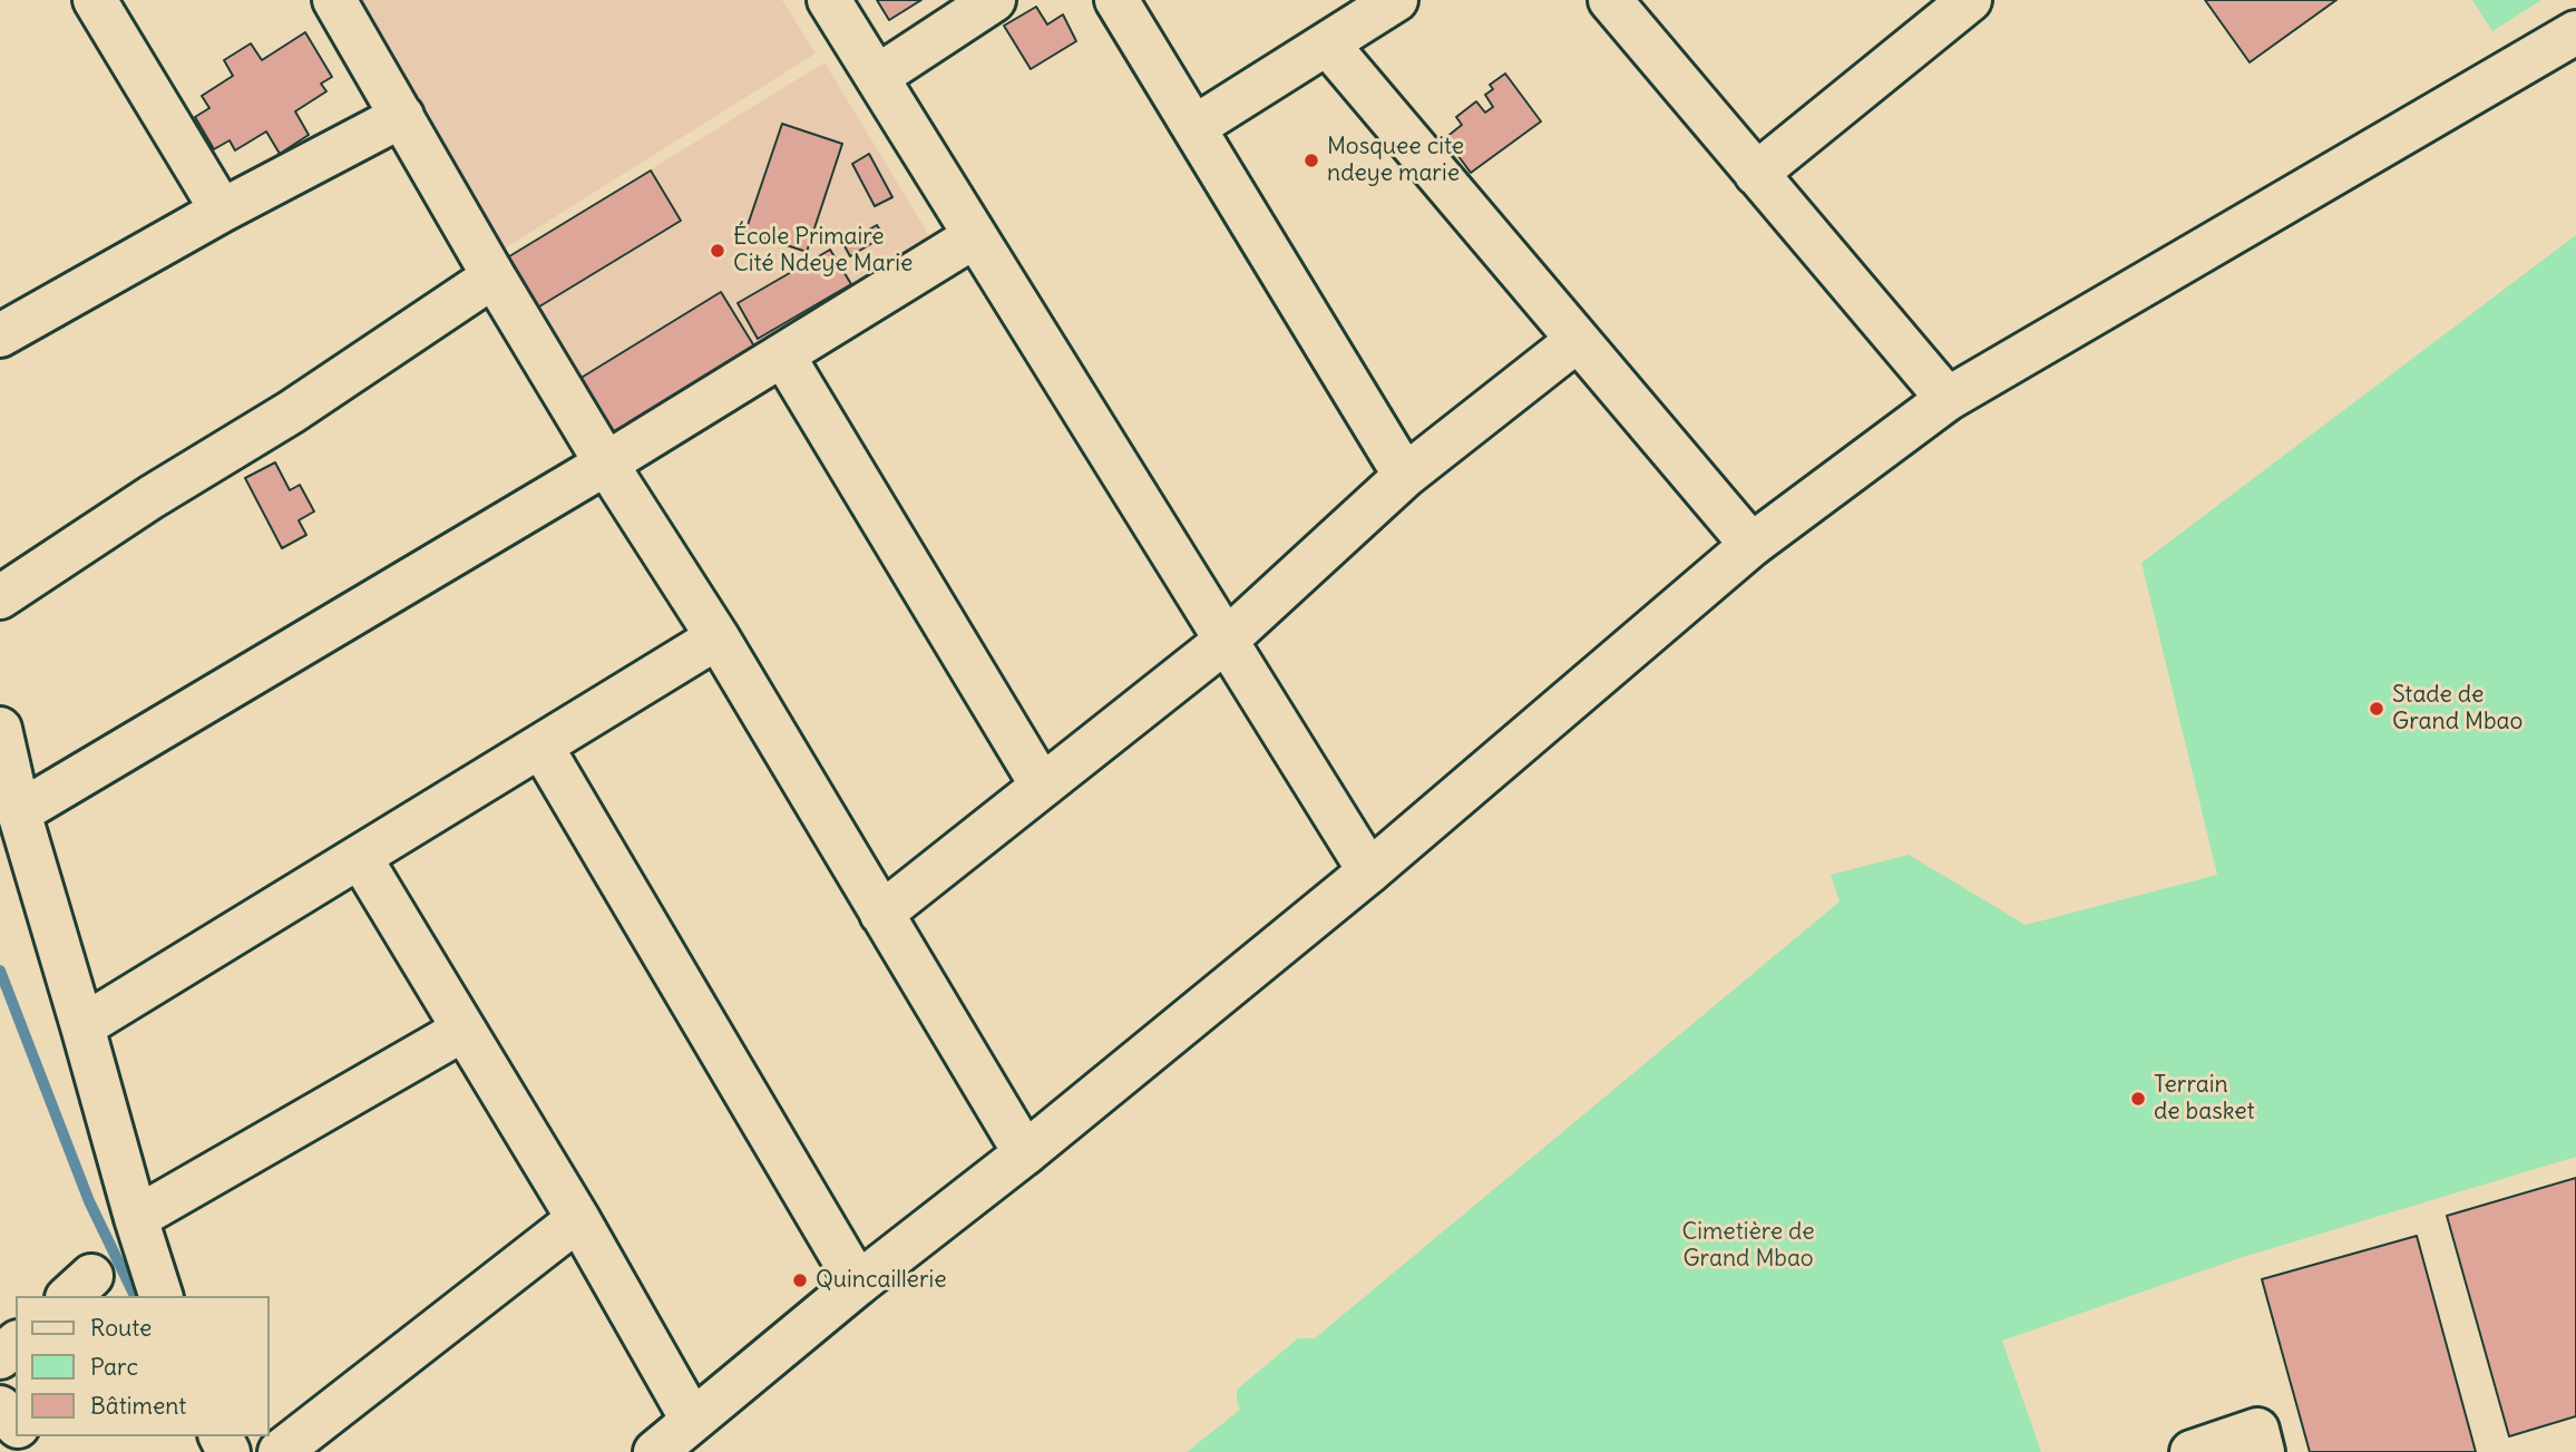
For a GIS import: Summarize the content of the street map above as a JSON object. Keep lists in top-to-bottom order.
{
  "parks": ["Cimetière de Grand Mbao"],
  "places": [
    "Mosquee cite ndeye marie",
    "École Primaire Cité Ndeye Marie",
    "Stade de Grand Mbao",
    "Terrain de basket",
    "Quincaillerie"
  ],
  "legend": ["Route", "Parc", "Bâtiment"]
}
